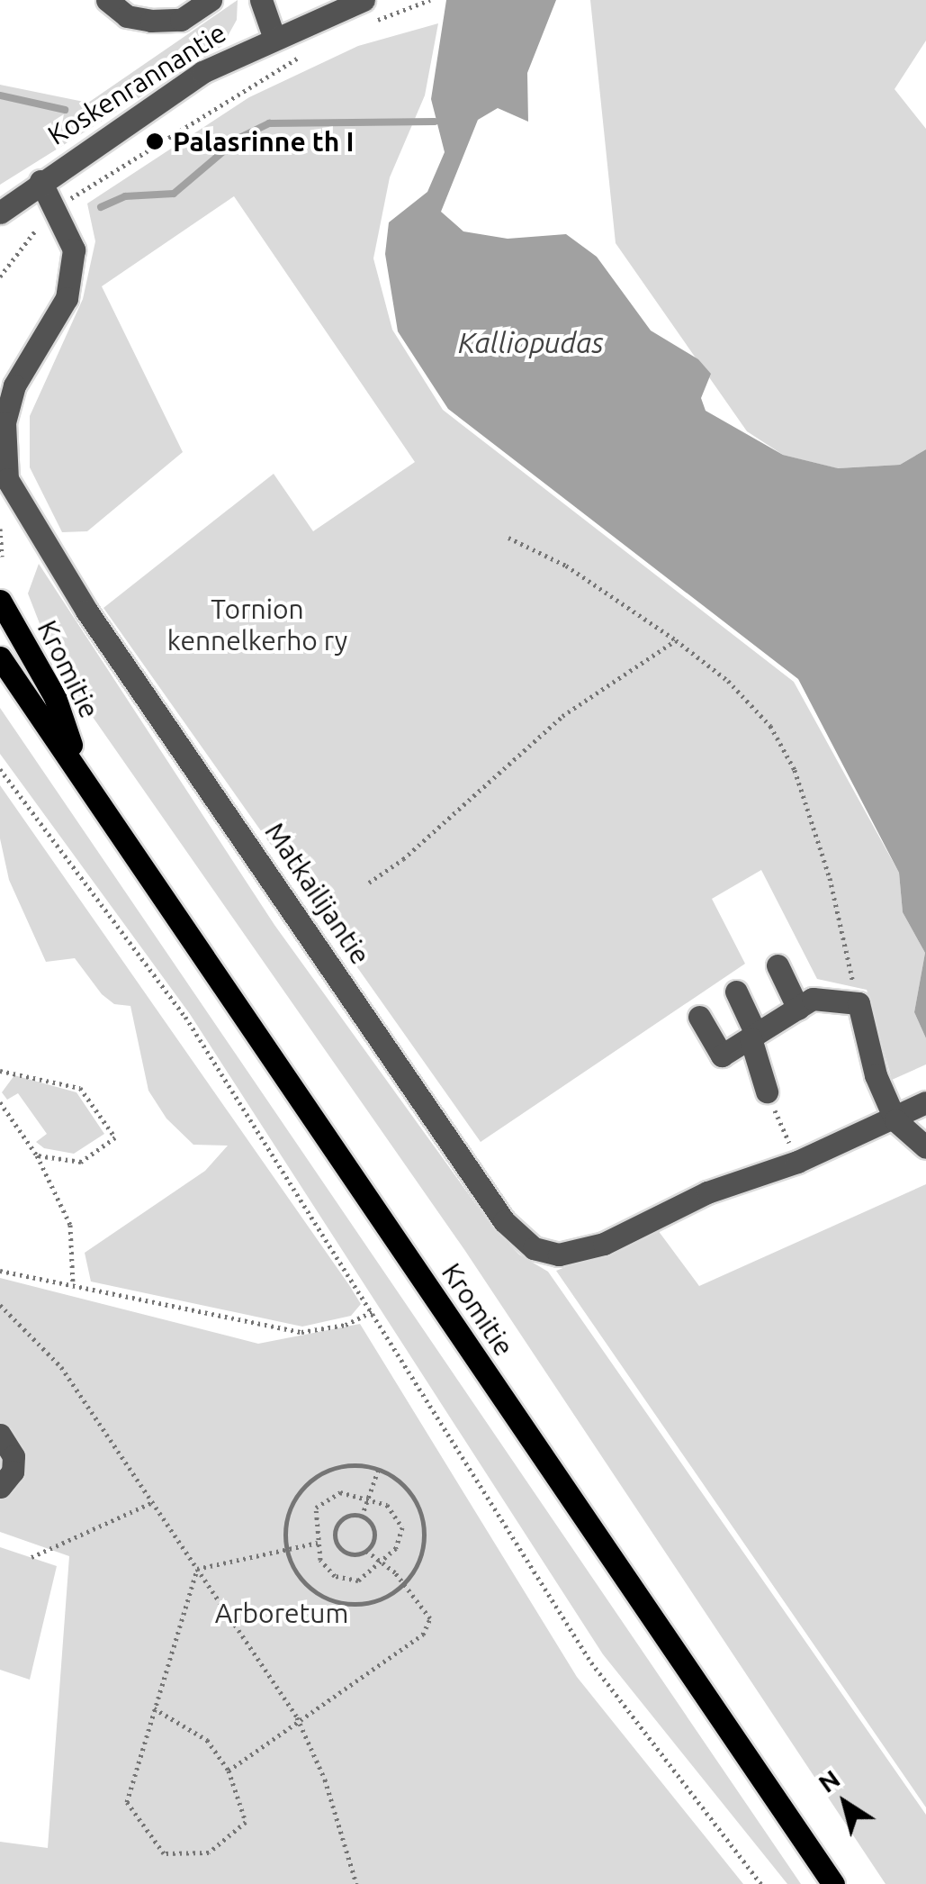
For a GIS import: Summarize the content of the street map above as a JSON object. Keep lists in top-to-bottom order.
{
  "streets": {
    "main road": ["Kromitie"],
    "street": ["Koskenrannantie", "Matkailijantie"]
  },
  "crossings": [
    ["Koskenrannantie", "Matkailijantie"]
  ],
  "water": ["Kalliopudas"],
  "parks": ["Tornion kennelkerho ry", "Arboretum"],
  "places": ["Palasrinne th I"],
  "north": "top left"
}
